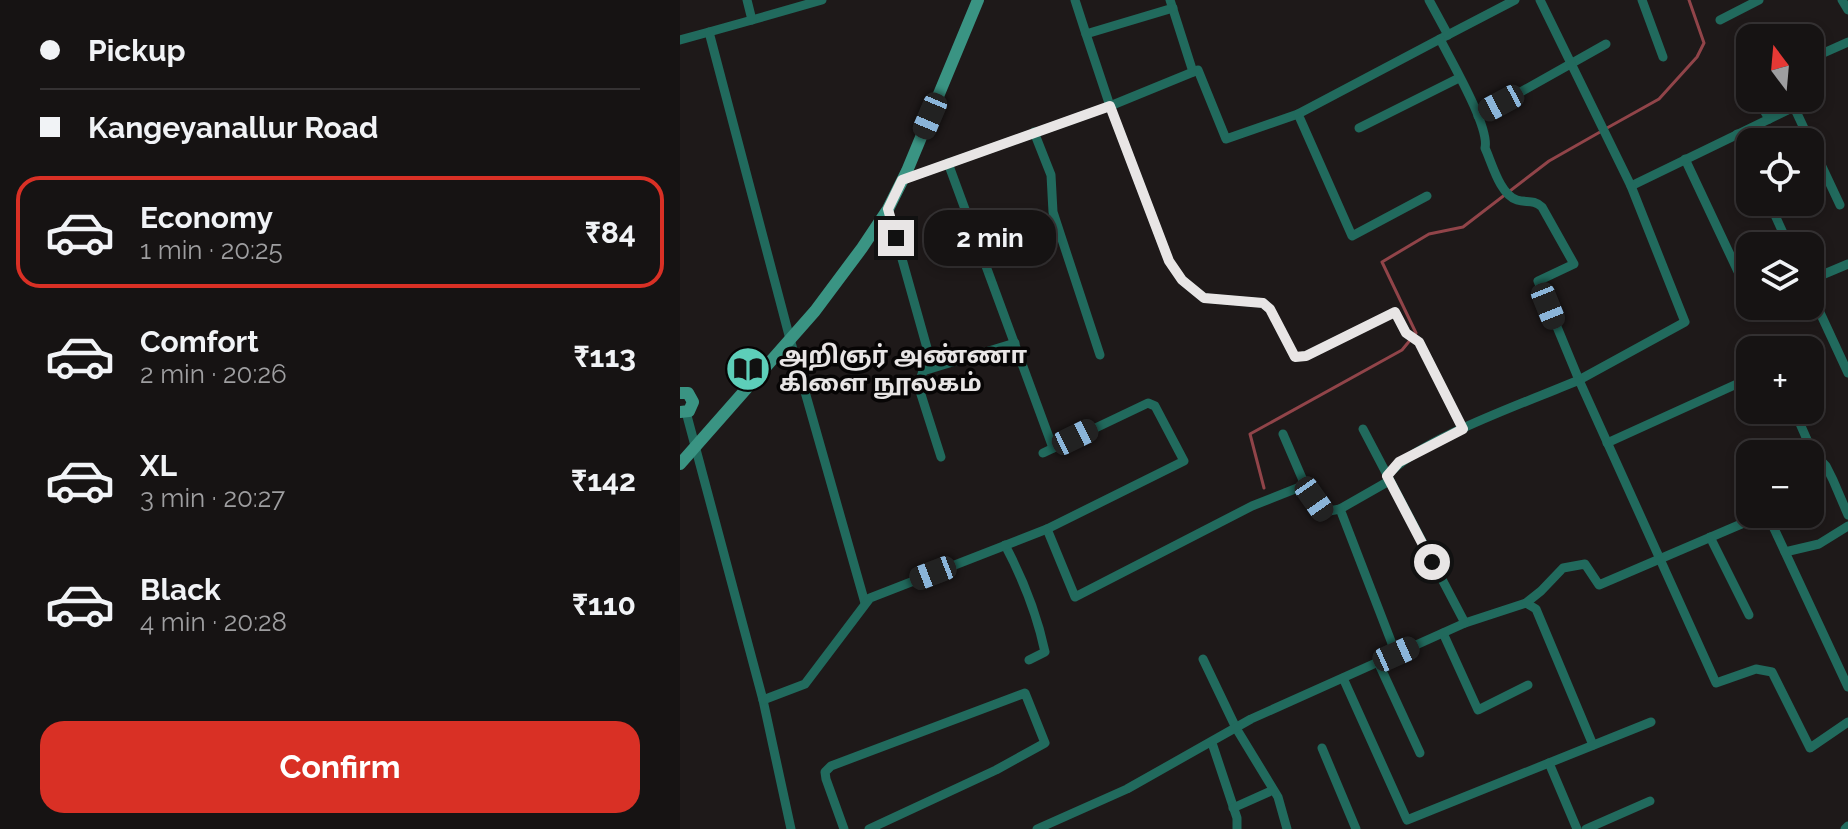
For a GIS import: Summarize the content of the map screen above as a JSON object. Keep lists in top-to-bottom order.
{
  "places": {
    "library": ["அறிஞர் அண்ணா கிளை நூலகம்"]
  },
  "north": "top",
  "page": {
    "banner": ["Pickup", "Kangeyanallur Road"],
    "map_buttons": ["+", "−"],
    "list": [
      {
        "name": "Economy",
        "note": "1 min · 20:25",
        "value": "₹84"
      },
      {
        "name": "Comfort",
        "note": "2 min · 20:26",
        "value": "₹113"
      },
      {
        "name": "XL",
        "note": "3 min · 20:27",
        "value": "₹142"
      },
      {
        "name": "Black",
        "note": "4 min · 20:28",
        "value": "₹110"
      }
    ],
    "bubble": "2 min",
    "buttons": "Confirm"
  }
}
